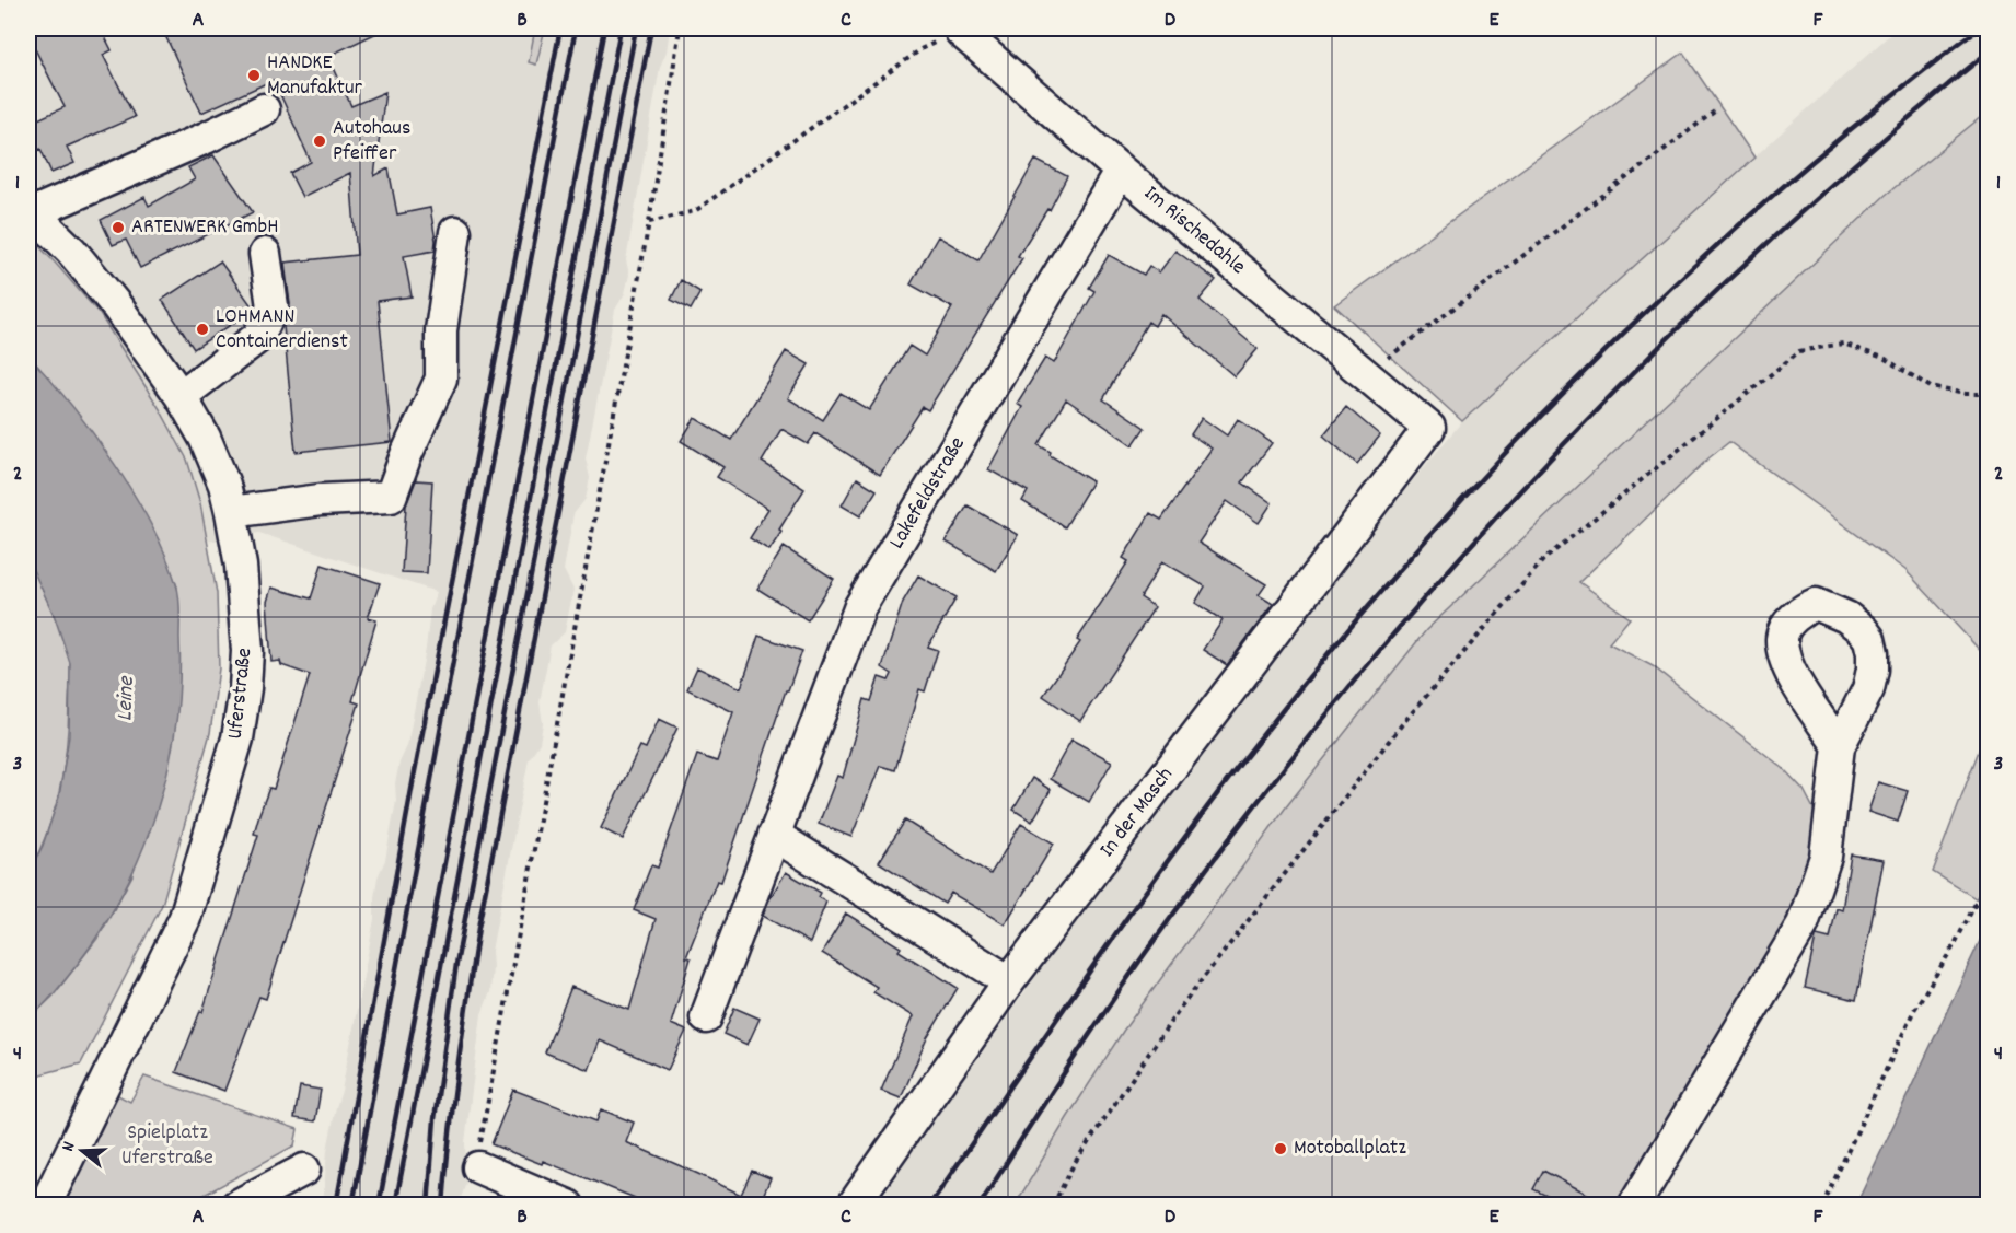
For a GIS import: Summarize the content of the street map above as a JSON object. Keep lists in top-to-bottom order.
{
  "streets": {
    "street": [
      "Im Rischedahle",
      "Lakefeldstraße",
      "Uferstraße",
      "In der Masch"
    ]
  },
  "crossings": [
    ["Im Rischedahle", "Lakefeldstraße"],
    ["Im Rischedahle", "In der Masch"]
  ],
  "water": ["Leine"],
  "parks": ["Spielplatz Uferstraße"],
  "places": [
    "HANDKE Manufaktur",
    "Autohaus Pfeiffer",
    "ARTENWERK GmbH",
    "LOHMANN Containerdienst",
    "Motoballplatz"
  ],
  "north": "left",
  "grid": {
    "columns": [
      "A",
      "B",
      "C",
      "D",
      "E",
      "F"
    ],
    "rows": [
      "1",
      "2",
      "3",
      "4"
    ]
  }
}
